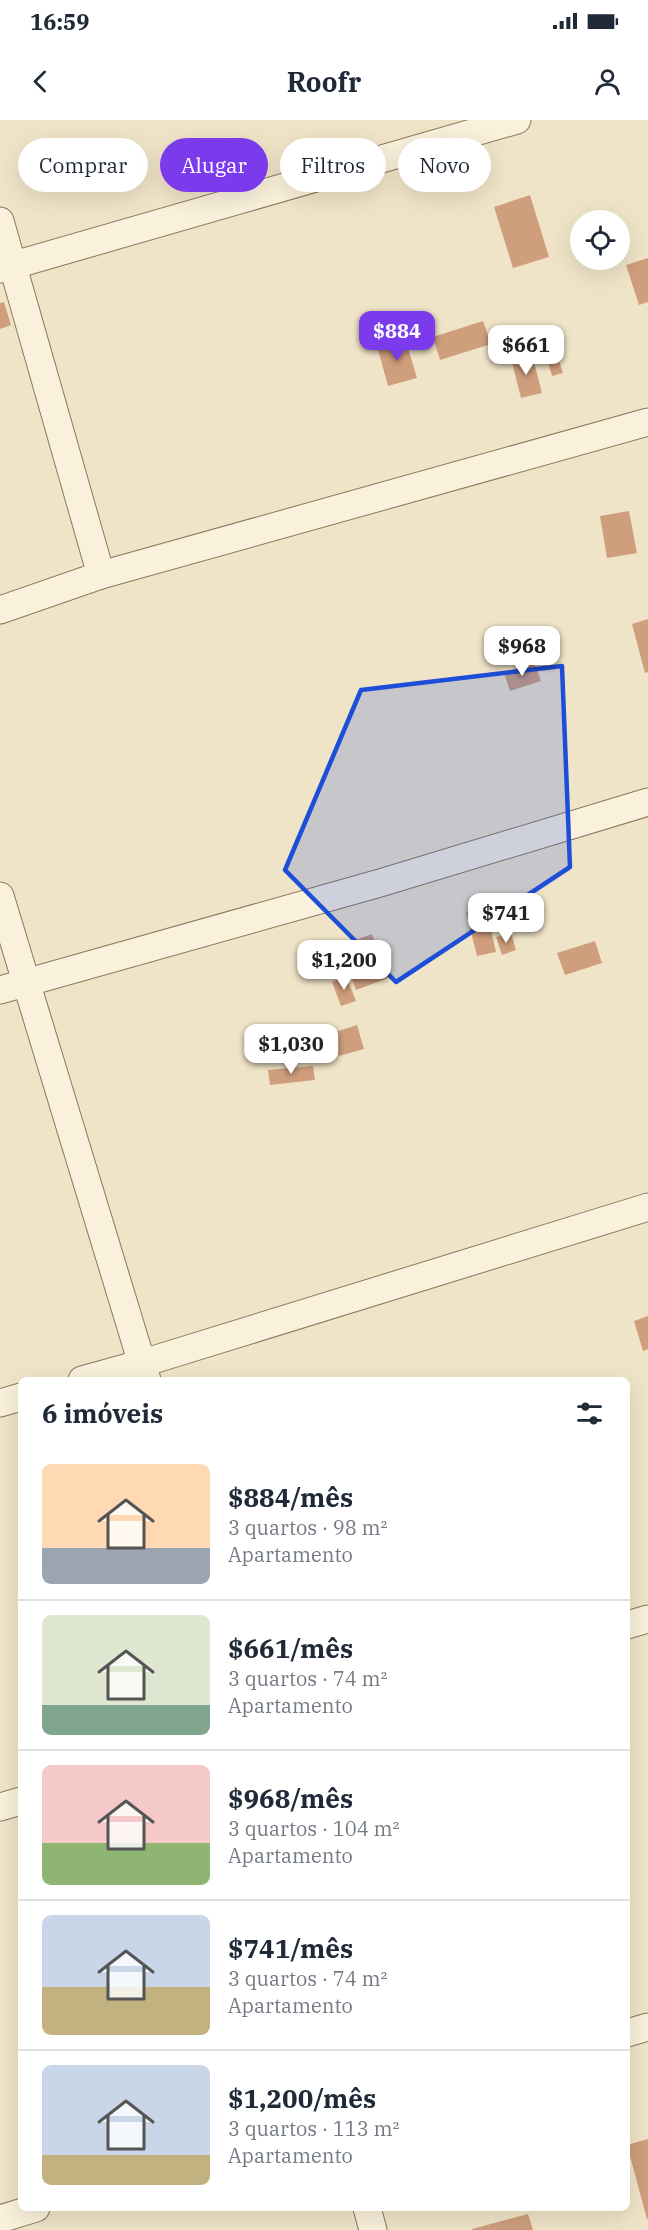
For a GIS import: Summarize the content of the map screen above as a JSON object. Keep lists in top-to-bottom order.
{
  "page": {
    "status": "16:59",
    "header": "Roofr",
    "chip": [
      "Comprar",
      "Alugar",
      "Filtros",
      "Novo"
    ],
    "price": [
      "$884",
      "$661",
      "$968",
      "$741",
      "$1,200",
      "$1,030"
    ],
    "heading": "6 imóveis",
    "list": [
      {
        "name": "$884/mês",
        "note": "3 quartos · 98 m² · Apartamento"
      },
      {
        "name": "$661/mês",
        "note": "3 quartos · 74 m² · Apartamento"
      },
      {
        "name": "$968/mês",
        "note": "3 quartos · 104 m² · Apartamento"
      },
      {
        "name": "$741/mês",
        "note": "3 quartos · 74 m² · Apartamento"
      },
      {
        "name": "$1,200/mês",
        "note": "3 quartos · 113 m² · Apartamento"
      }
    ]
  }
}
